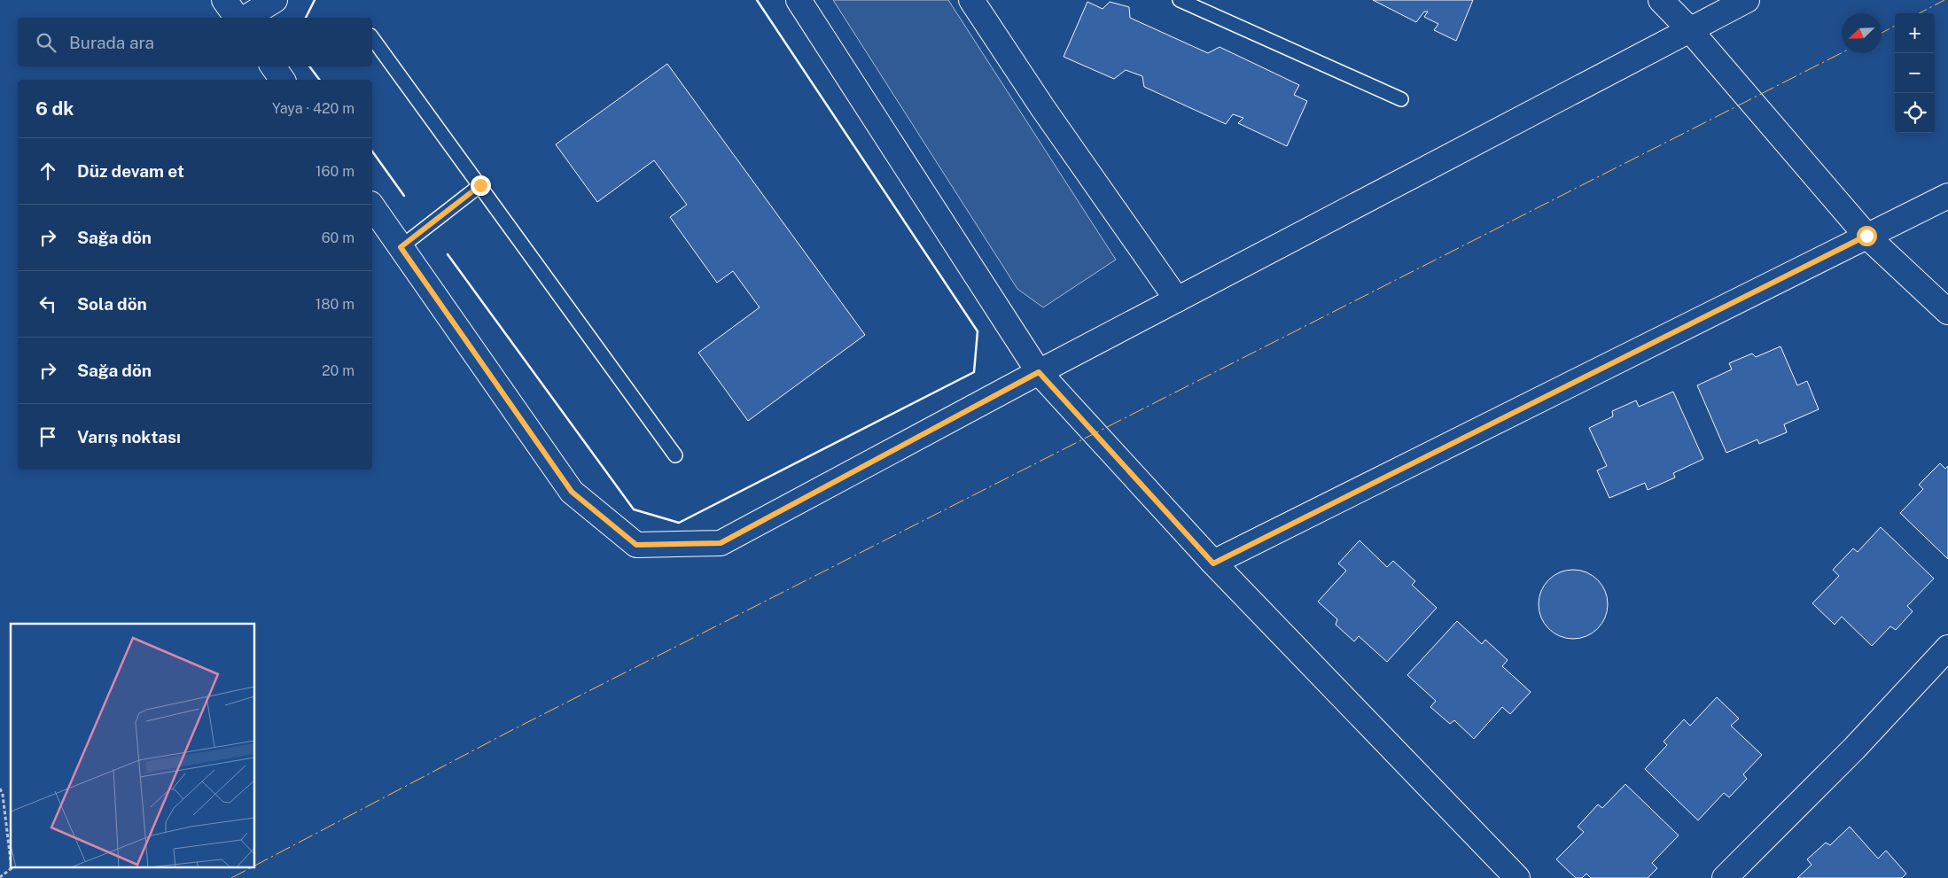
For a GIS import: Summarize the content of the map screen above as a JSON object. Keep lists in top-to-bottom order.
{
  "north": "bottom left",
  "page": {
    "map_buttons": ["+", "−"],
    "search": "Burada ara",
    "heading": ["6 dk", "Yaya · 420 m"],
    "list": [
      ["Düz devam et", "160 m"],
      ["Sağa dön", "60 m"],
      ["Sola dön", "180 m"],
      ["Sağa dön", "20 m"],
      "Varış noktası"
    ]
  }
}
